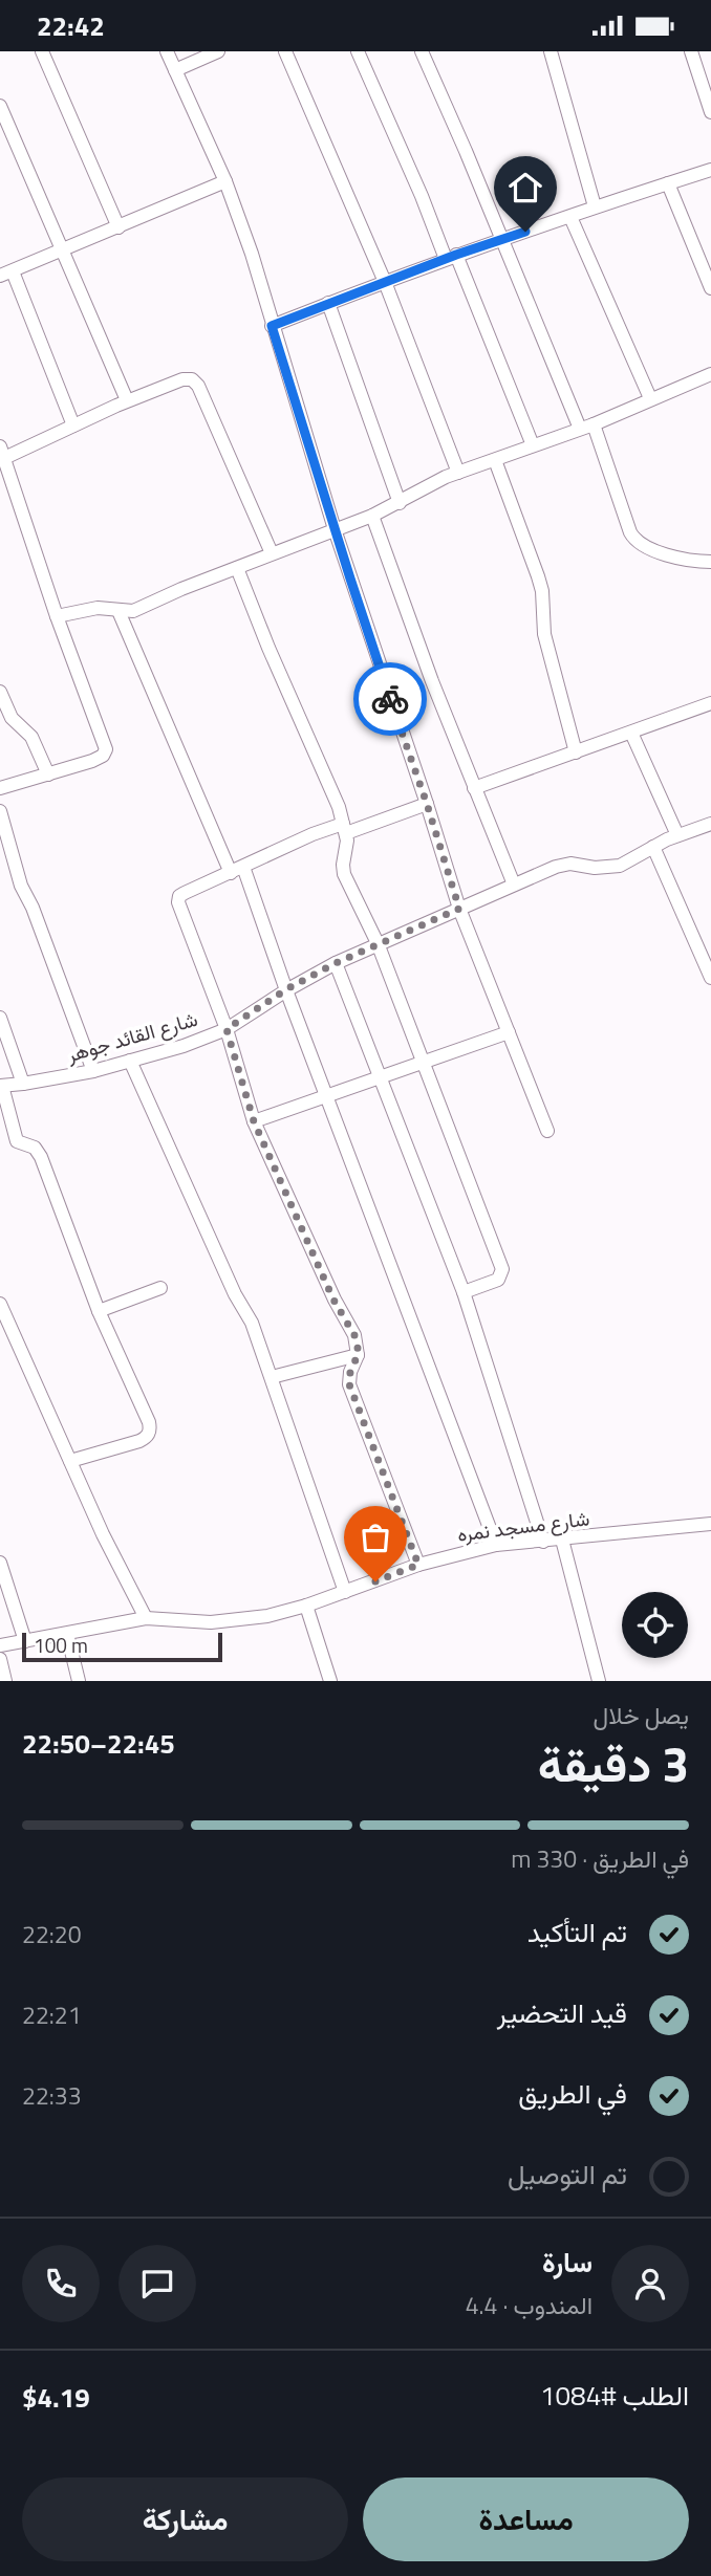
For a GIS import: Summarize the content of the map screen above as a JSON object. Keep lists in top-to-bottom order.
{
  "streets": {
    "street": ["شارع القائد جوهر", "شارع مسجد نمره"]
  },
  "scale_bar": "100 m",
  "page": {
    "status": "22:42",
    "scale": "100 m",
    "heading": ["3 دقيقة", "يصل خلال", "22:45–22:50"],
    "panel": [
      "سارة",
      "المندوب · 4.4",
      "الطلب #1084",
      "$4.19"
    ],
    "bar": "في الطريق · 330 m",
    "list": [
      ["تم التأكيد", "22:20"],
      ["قيد التحضير", "22:21"],
      ["في الطريق", "22:33"],
      "تم التوصيل"
    ],
    "buttons": ["مساعدة", "مشاركة"]
  }
}
